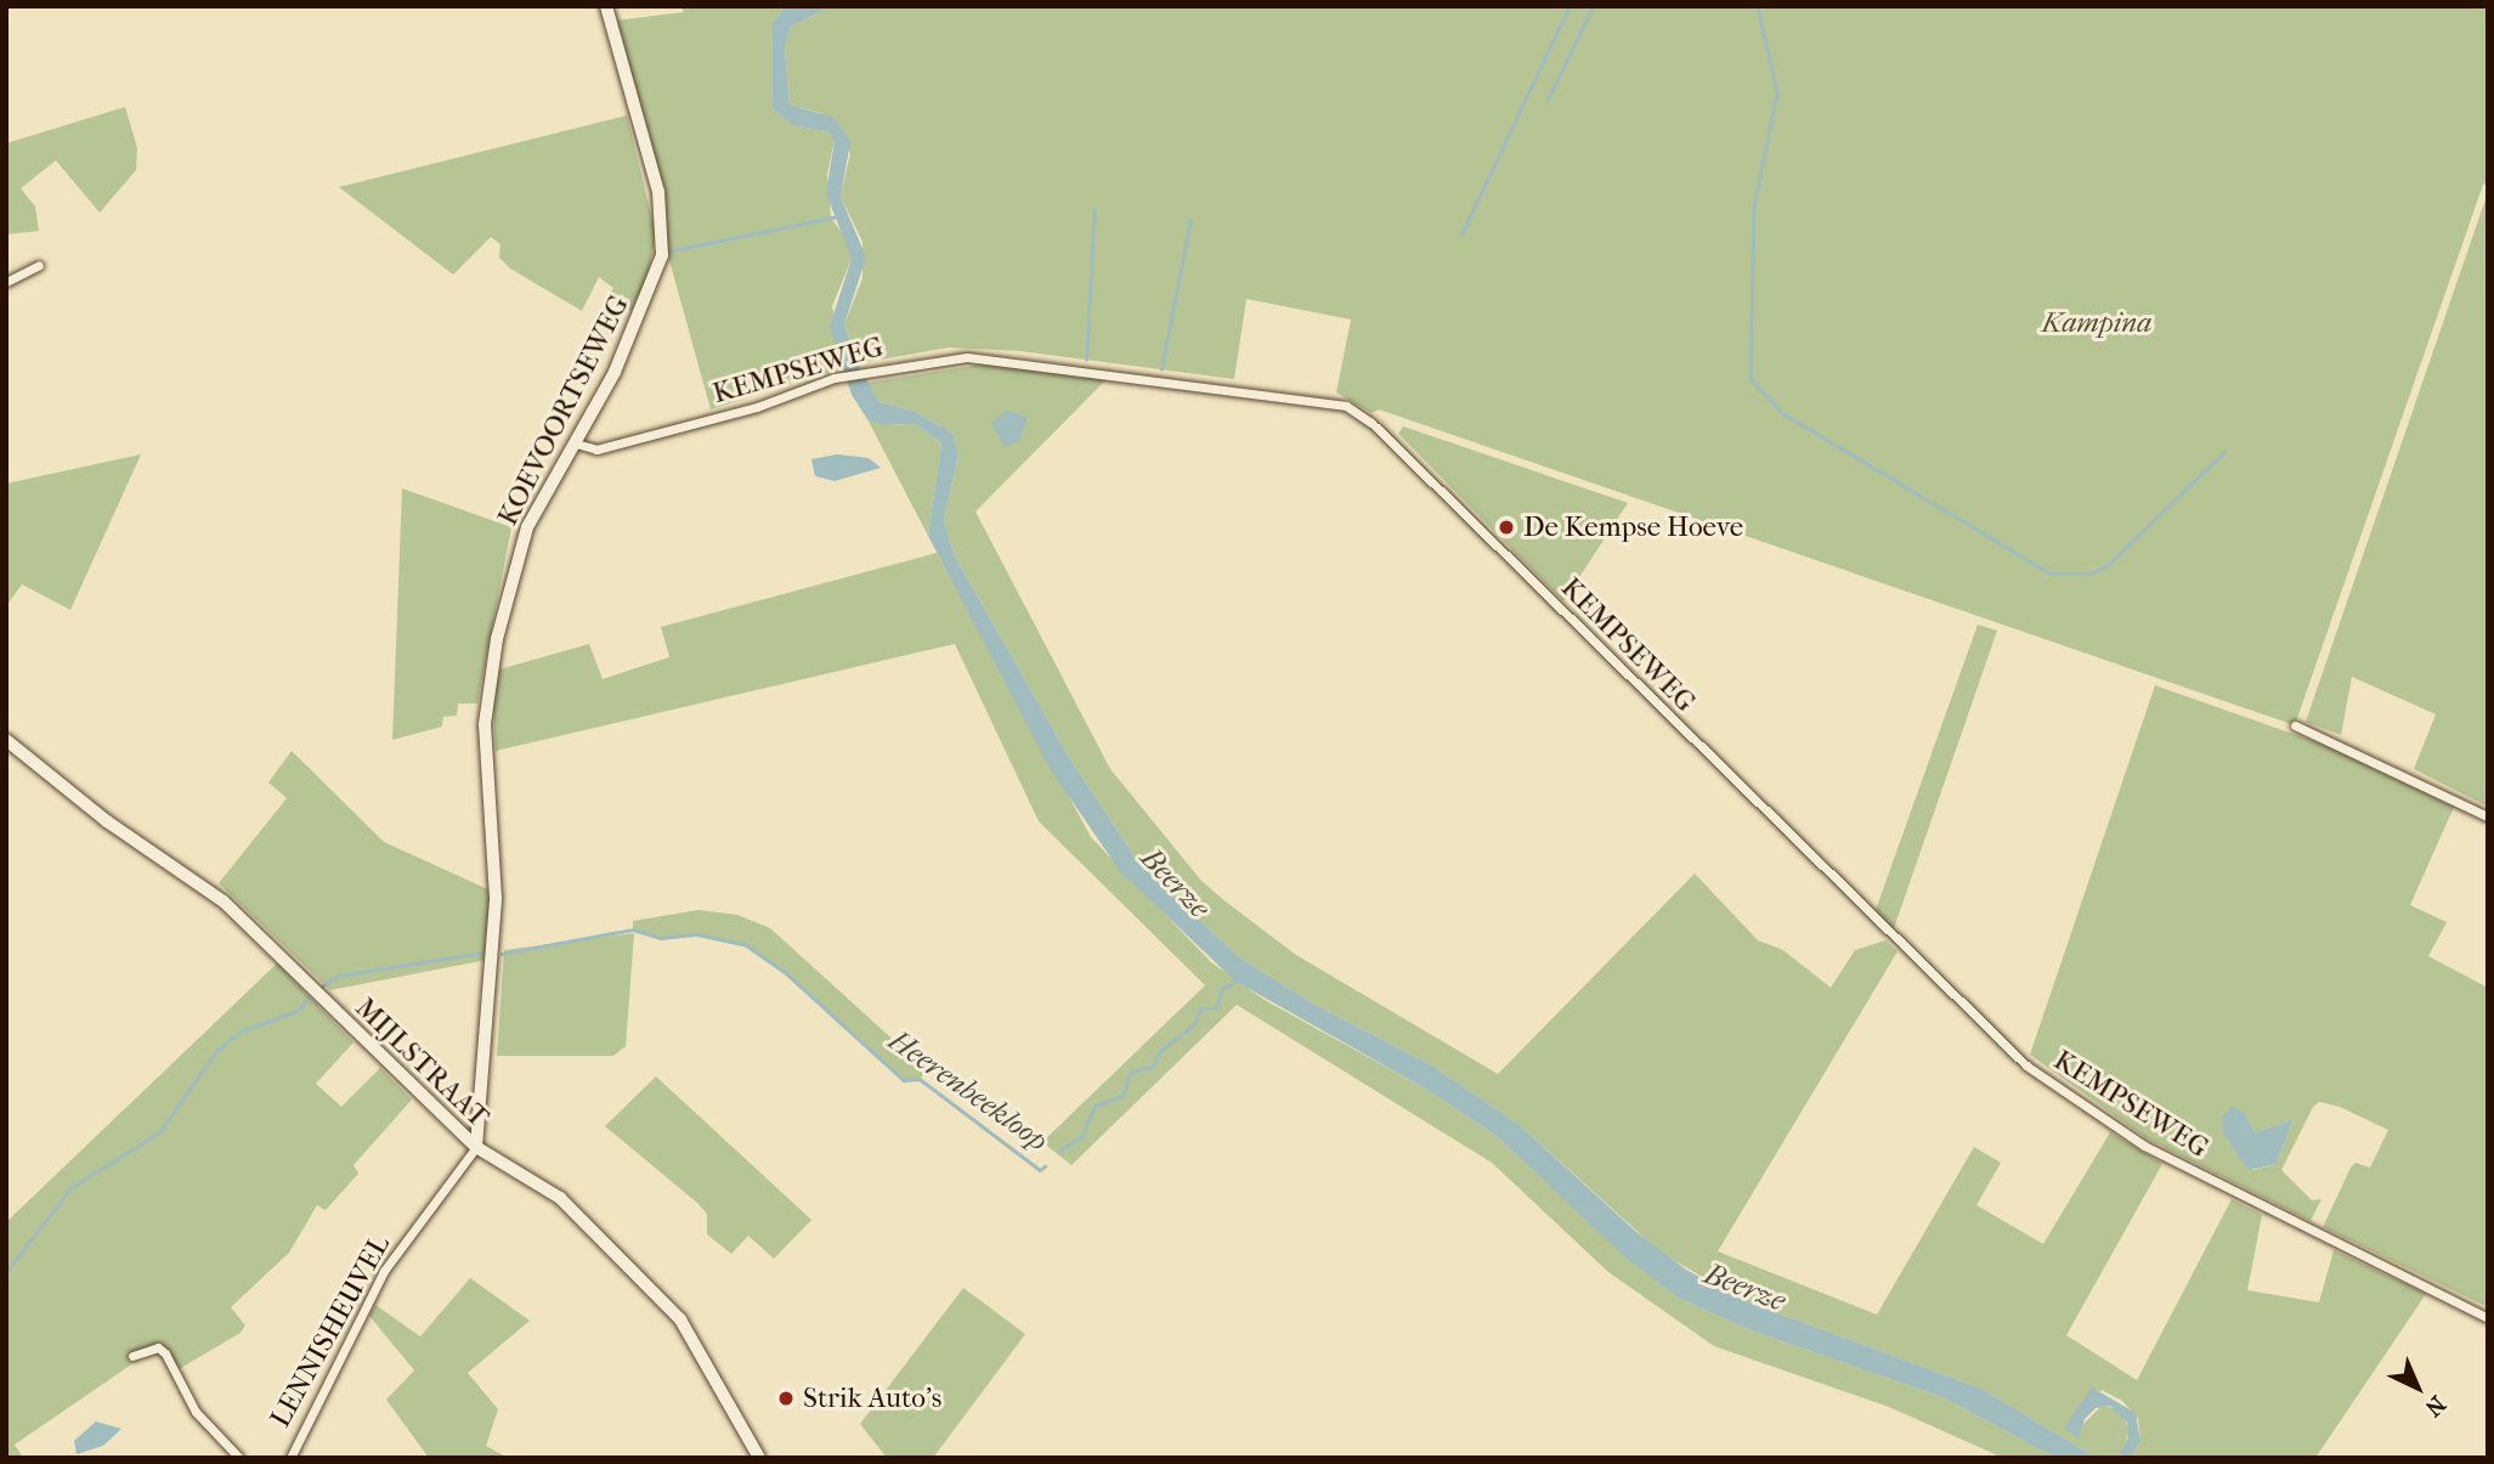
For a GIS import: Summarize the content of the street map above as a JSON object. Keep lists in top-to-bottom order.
{
  "streets": {
    "street": [
      "KEMPSEWEG",
      "KOEVOORTSEWEG",
      "MIJLSTRAAT",
      "LENNISHEUVEL"
    ]
  },
  "crossings": [
    ["KEMPSEWEG", "KOEVOORTSEWEG"],
    ["KOEVOORTSEWEG", "MIJLSTRAAT"],
    ["KOEVOORTSEWEG", "LENNISHEUVEL"],
    ["MIJLSTRAAT", "LENNISHEUVEL"]
  ],
  "water": ["Beerze", "Heerenbeekloop"],
  "parks": ["Kampina"],
  "places": ["De Kempse Hoeve", "Strik Auto's"],
  "north": "bottom right"
}
